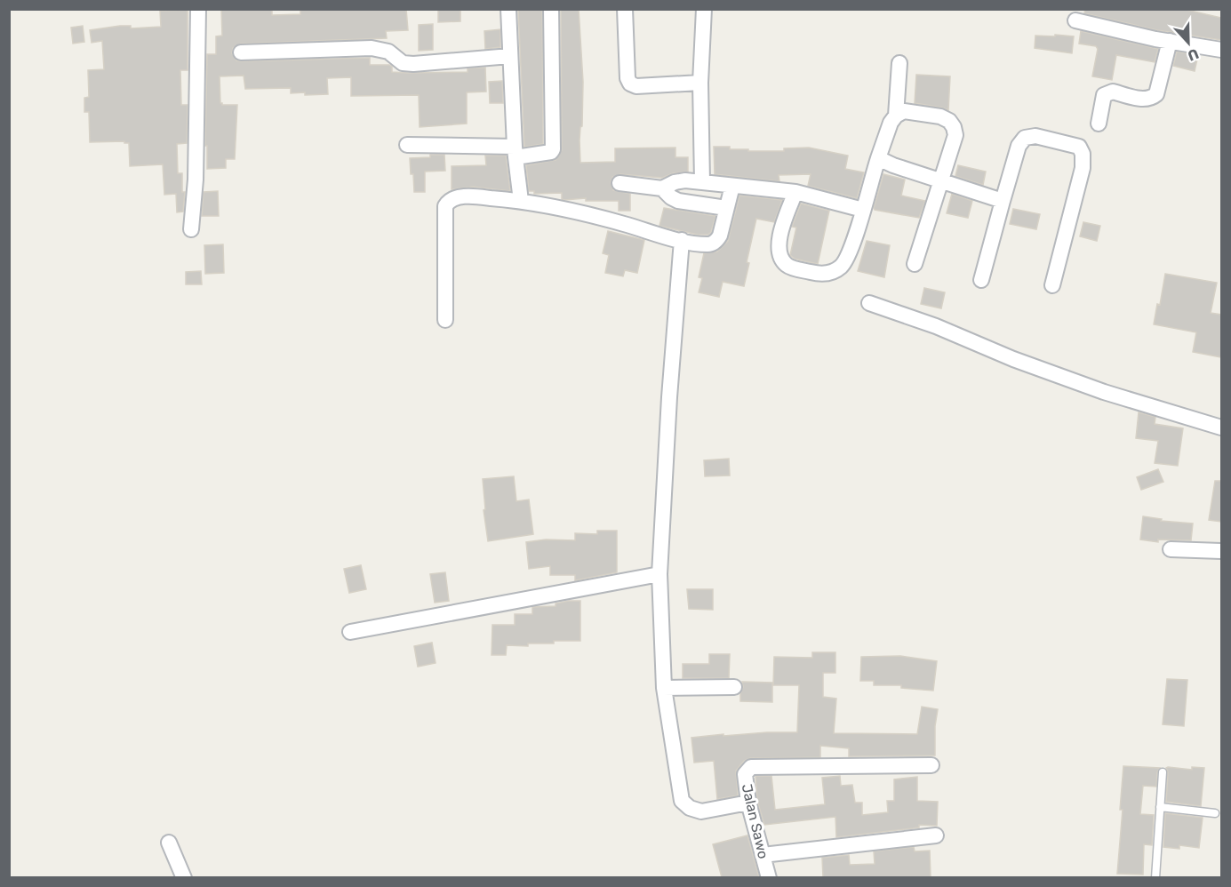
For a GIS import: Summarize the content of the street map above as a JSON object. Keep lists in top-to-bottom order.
{
  "streets": {
    "street": ["Jalan Sawo"]
  },
  "north": "bottom"
}
